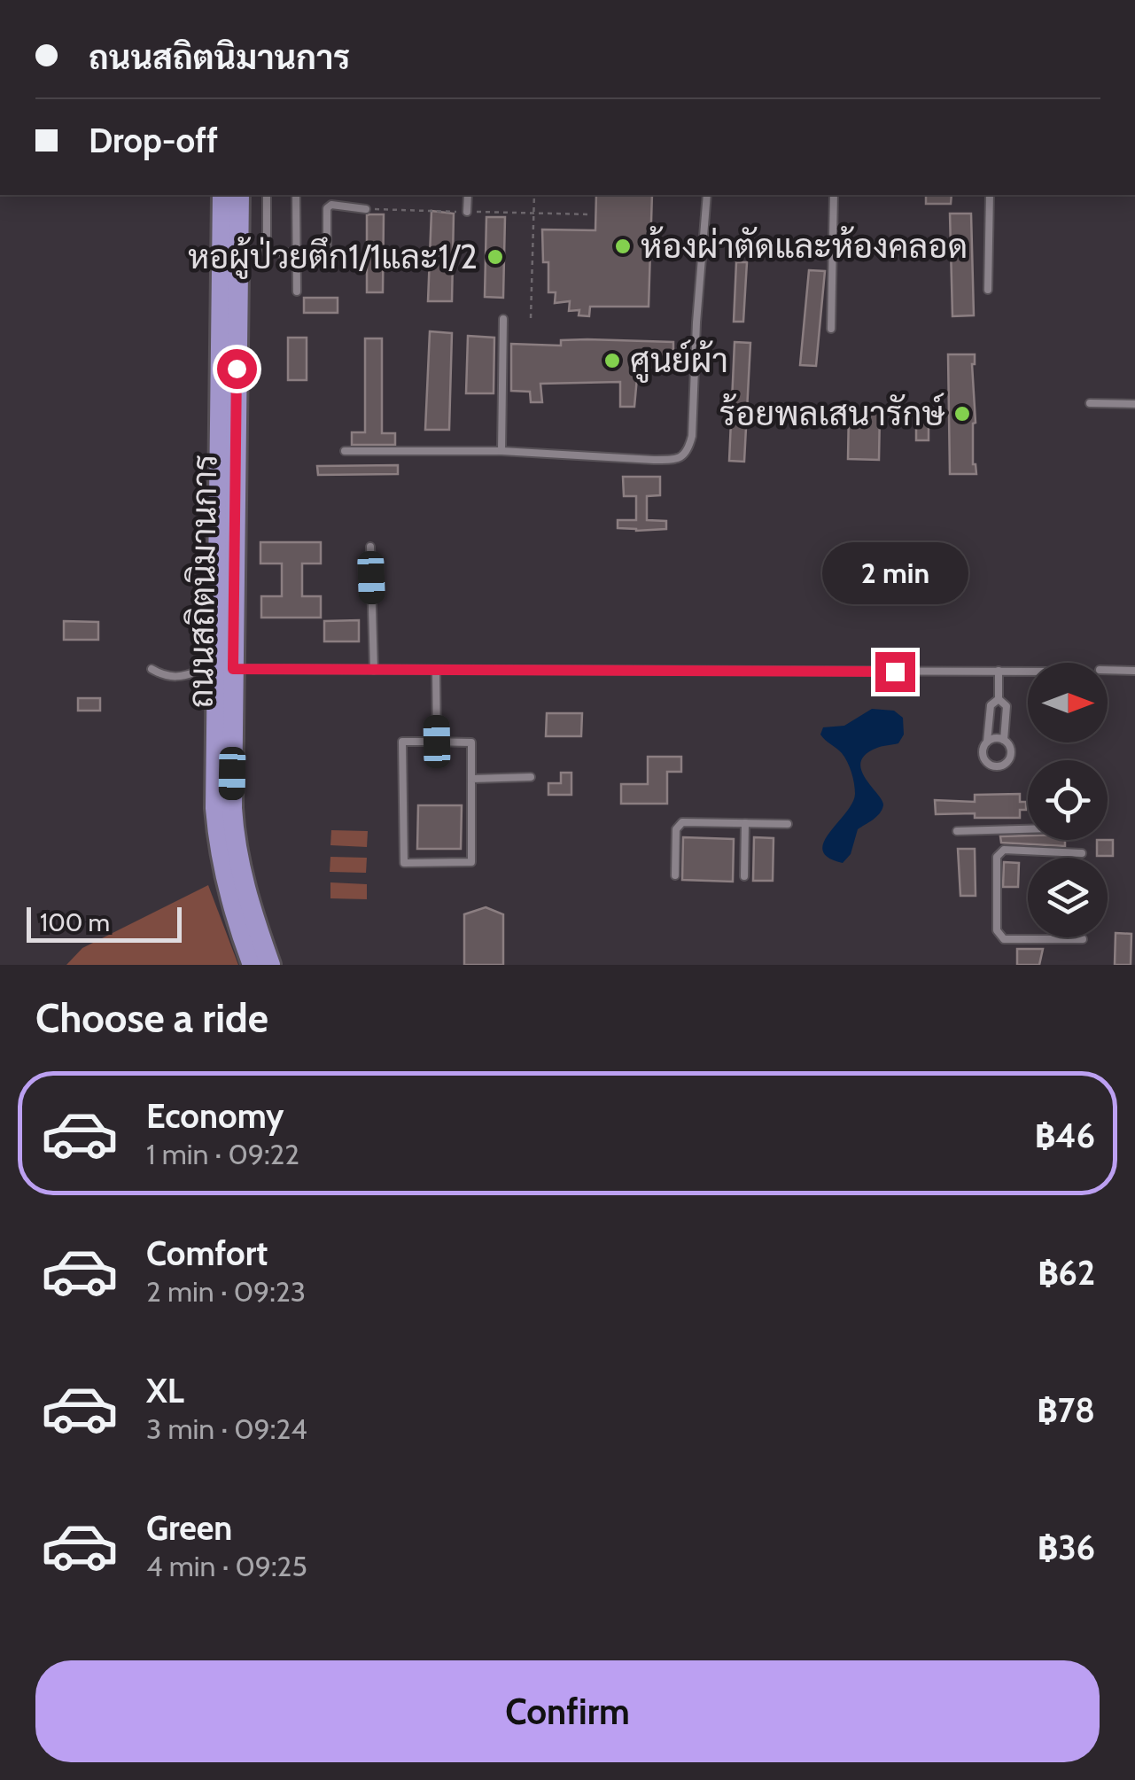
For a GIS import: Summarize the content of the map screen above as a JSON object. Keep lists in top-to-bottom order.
{
  "streets": {
    "main road": ["ถนนสถิตนิมานการ"]
  },
  "places": [
    "ห้องผ่าตัดและห้องคลอด",
    "หอผู้ป่วยตึก1/1และ1/2",
    "ศูนย์ผ้า",
    "ร้อยพลเสนารักษ์"
  ],
  "scale_bar": "100 m",
  "north": "right",
  "page": {
    "banner": ["ถนนสถิตนิมานการ", "Drop-off"],
    "bubble": "2 min",
    "scale": "100 m",
    "heading": "Choose a ride",
    "list": [
      {
        "name": "Economy",
        "note": "1 min · 09:22",
        "value": "฿46"
      },
      {
        "name": "Comfort",
        "note": "2 min · 09:23",
        "value": "฿62"
      },
      {
        "name": "XL",
        "note": "3 min · 09:24",
        "value": "฿78"
      },
      {
        "name": "Green",
        "note": "4 min · 09:25",
        "value": "฿36"
      }
    ],
    "buttons": "Confirm"
  }
}
